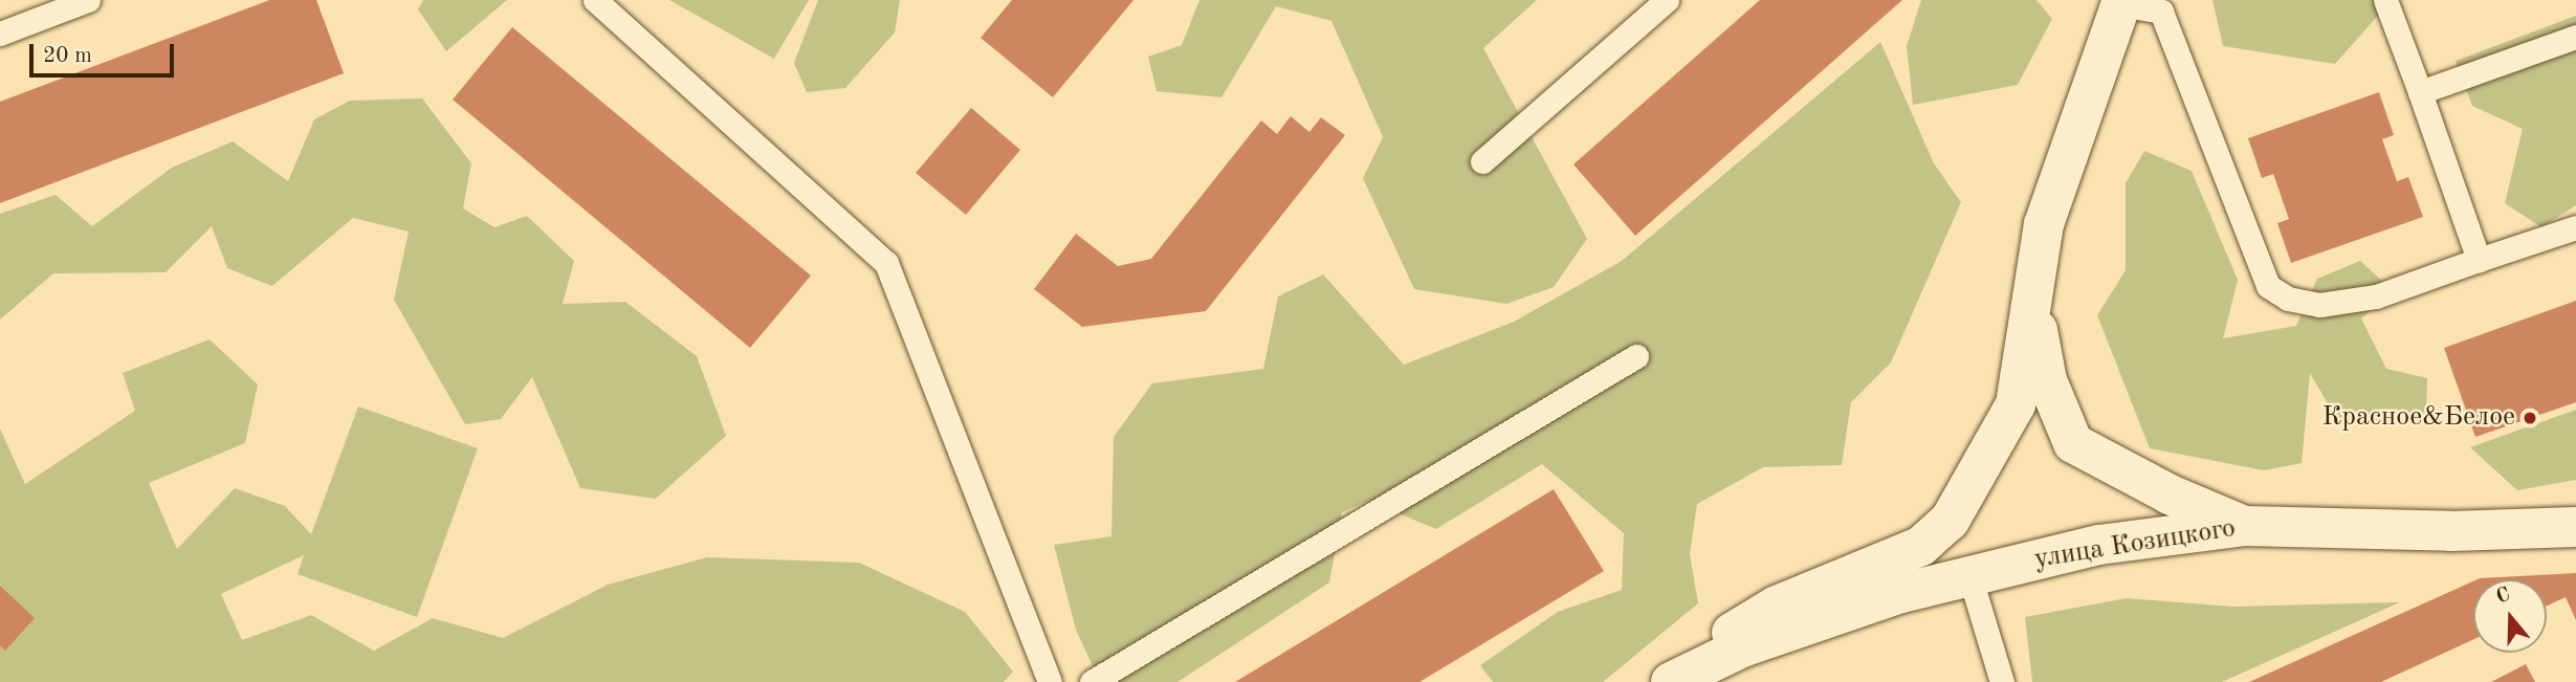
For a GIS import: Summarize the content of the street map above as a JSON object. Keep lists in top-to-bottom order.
{
  "streets": {
    "street": ["улица Козицкого"]
  },
  "places": ["Красное&Белое"],
  "scale_bar": "20 m",
  "north": "top"
}
